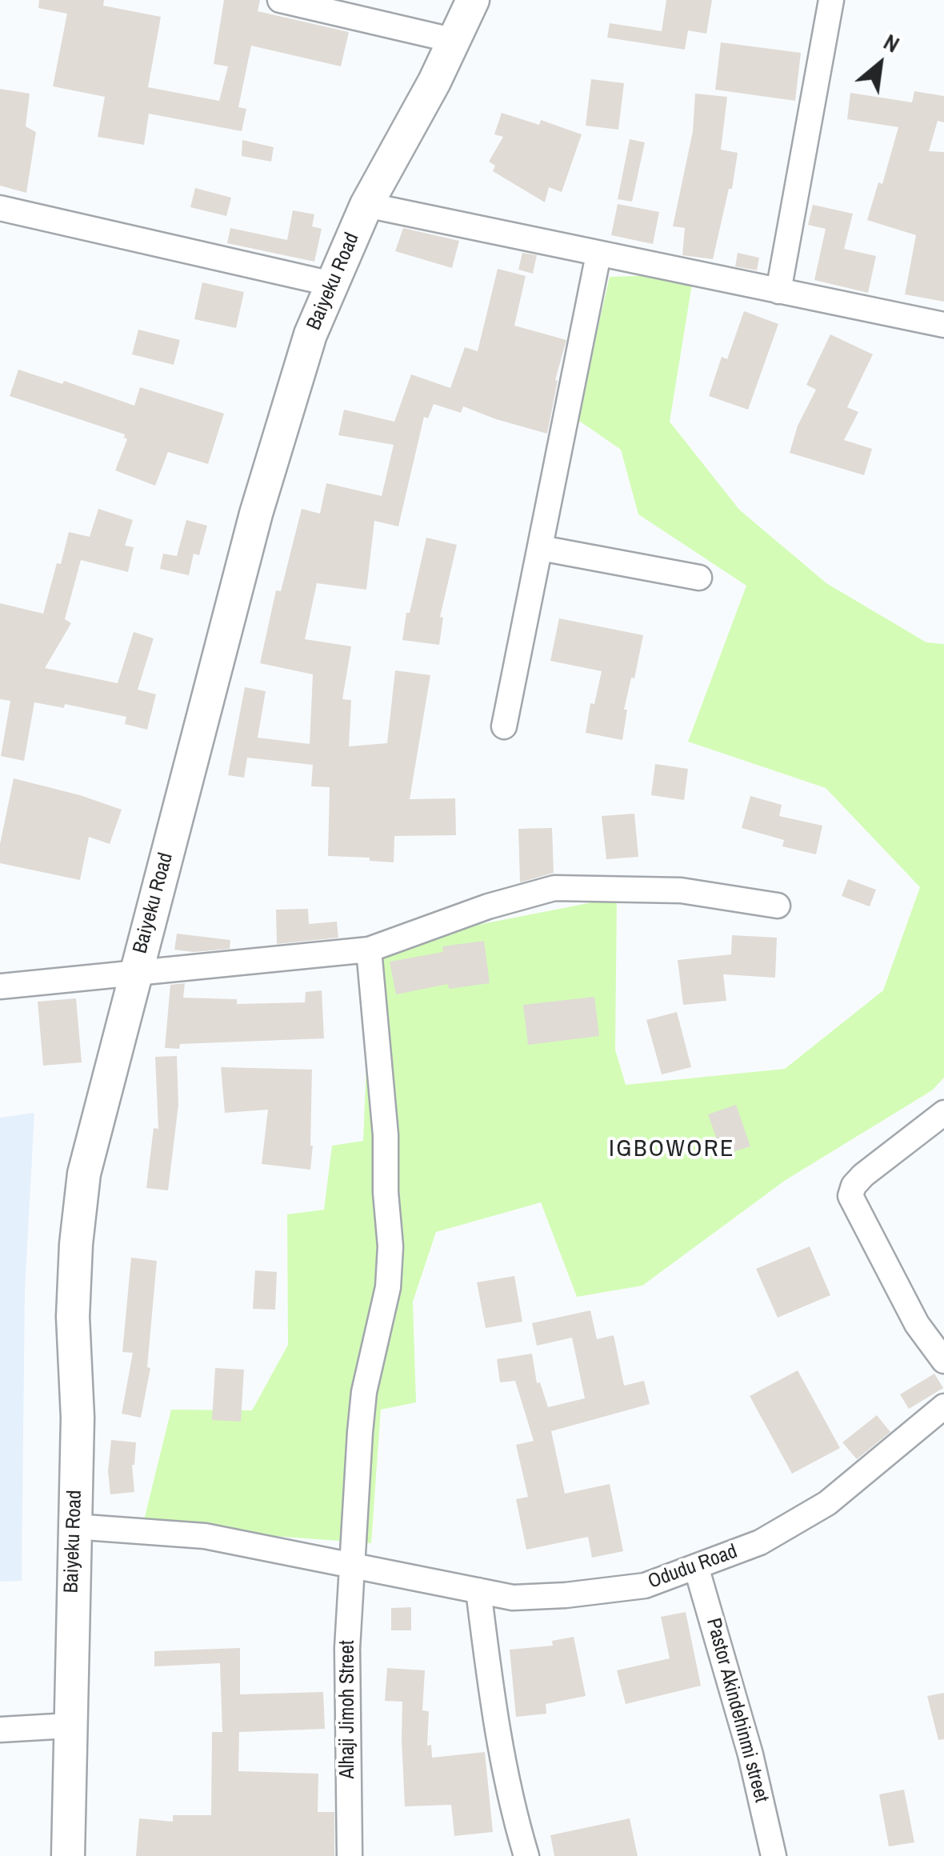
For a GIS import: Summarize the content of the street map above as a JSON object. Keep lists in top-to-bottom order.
{
  "streets": {
    "main road": ["Baiyeku Road"],
    "street": ["Odudu Road", "Alhaji Jimoh Street", "Pastor Akindehinmi street"]
  },
  "crossings": [
    ["Baiyeku Road", "Odudu Road"],
    ["Odudu Road", "Alhaji Jimoh Street"],
    ["Odudu Road", "Pastor Akindehinmi street"]
  ],
  "districts": ["IGBOWORE"],
  "north": "top right"
}
